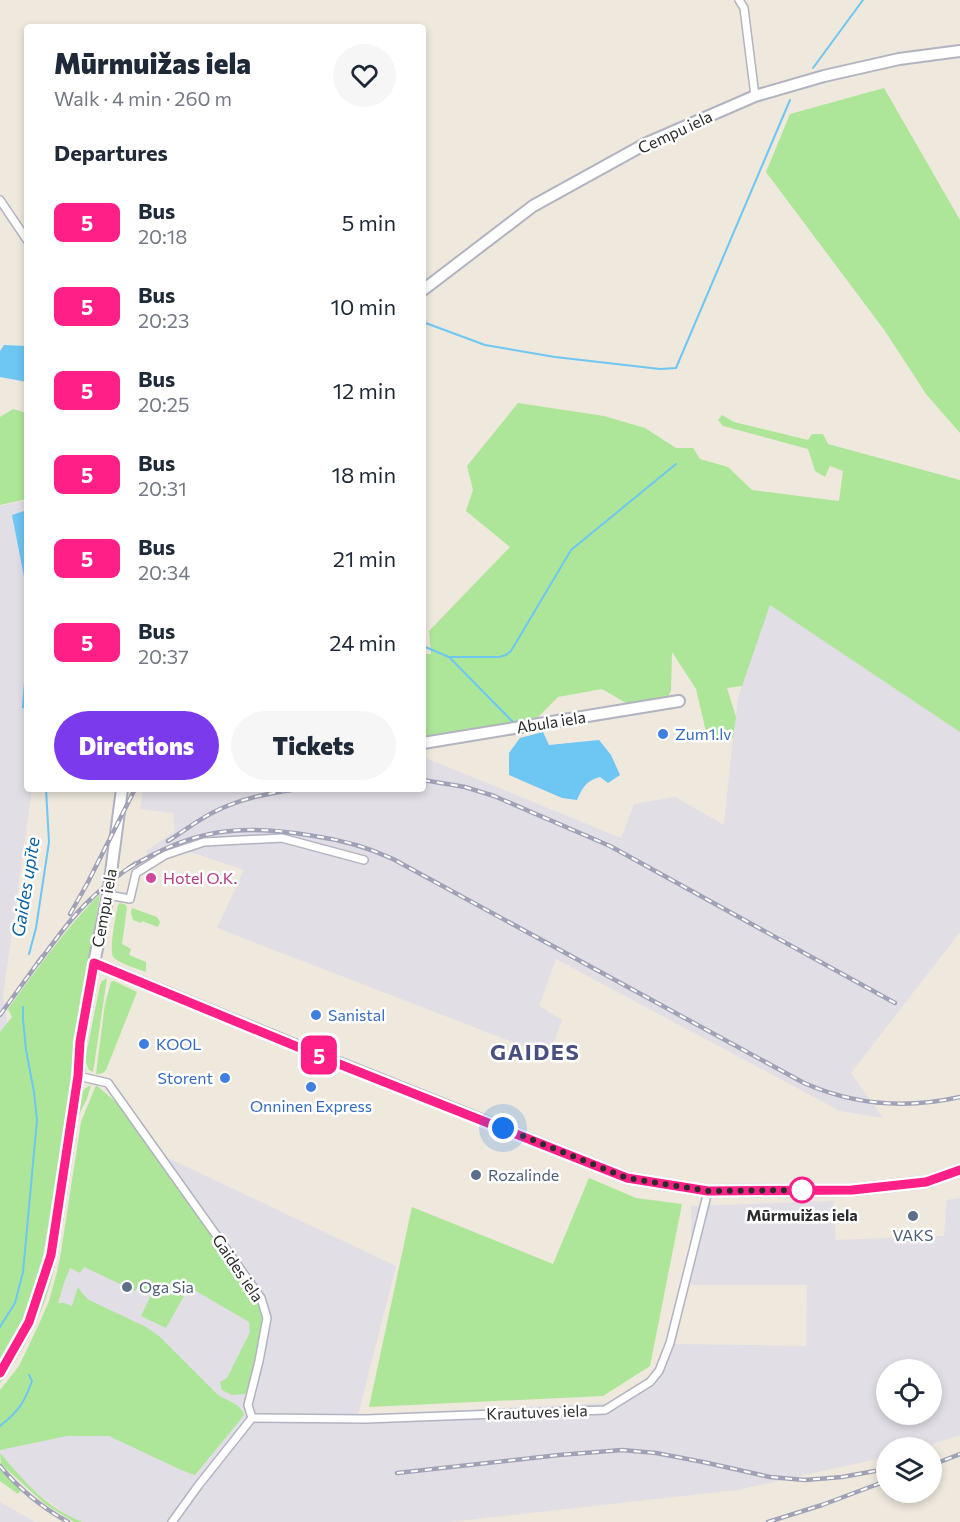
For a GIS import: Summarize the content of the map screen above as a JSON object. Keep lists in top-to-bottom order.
{
  "streets": {
    "main road": ["Cempu iela", "Abula iela"],
    "street": ["Gaides iela", "Krautuves iela"]
  },
  "crossings": [
    ["Cempu iela", "Gaides iela"],
    ["Gaides iela", "Krautuves iela"]
  ],
  "districts": ["GAIDES"],
  "water": ["Gaides upīte"],
  "places": [
    "Zum1.lv",
    "Hotel O.K.",
    "Sanistal",
    "KOOL",
    "Storent",
    "Onninen Express",
    "Rozalinde",
    "Mūrmuižas iela",
    "VAKS",
    "Oga Sia"
  ],
  "lines": ["bus line 5"],
  "page": {
    "on_map": "5",
    "heading": [
      ["Mūrmuižas iela", "Walk · 4 min · 260 m"],
      "Departures"
    ],
    "list": [
      {
        "mark": "5",
        "name": "Bus",
        "note": "20:18",
        "value": "5 min"
      },
      {
        "mark": "5",
        "name": "Bus",
        "note": "20:23",
        "value": "10 min"
      },
      {
        "mark": "5",
        "name": "Bus",
        "note": "20:25",
        "value": "12 min"
      },
      {
        "mark": "5",
        "name": "Bus",
        "note": "20:31",
        "value": "18 min"
      },
      {
        "mark": "5",
        "name": "Bus",
        "note": "20:34",
        "value": "21 min"
      },
      {
        "mark": "5",
        "name": "Bus",
        "note": "20:37",
        "value": "24 min"
      }
    ],
    "buttons": ["Directions", "Tickets"]
  }
}
